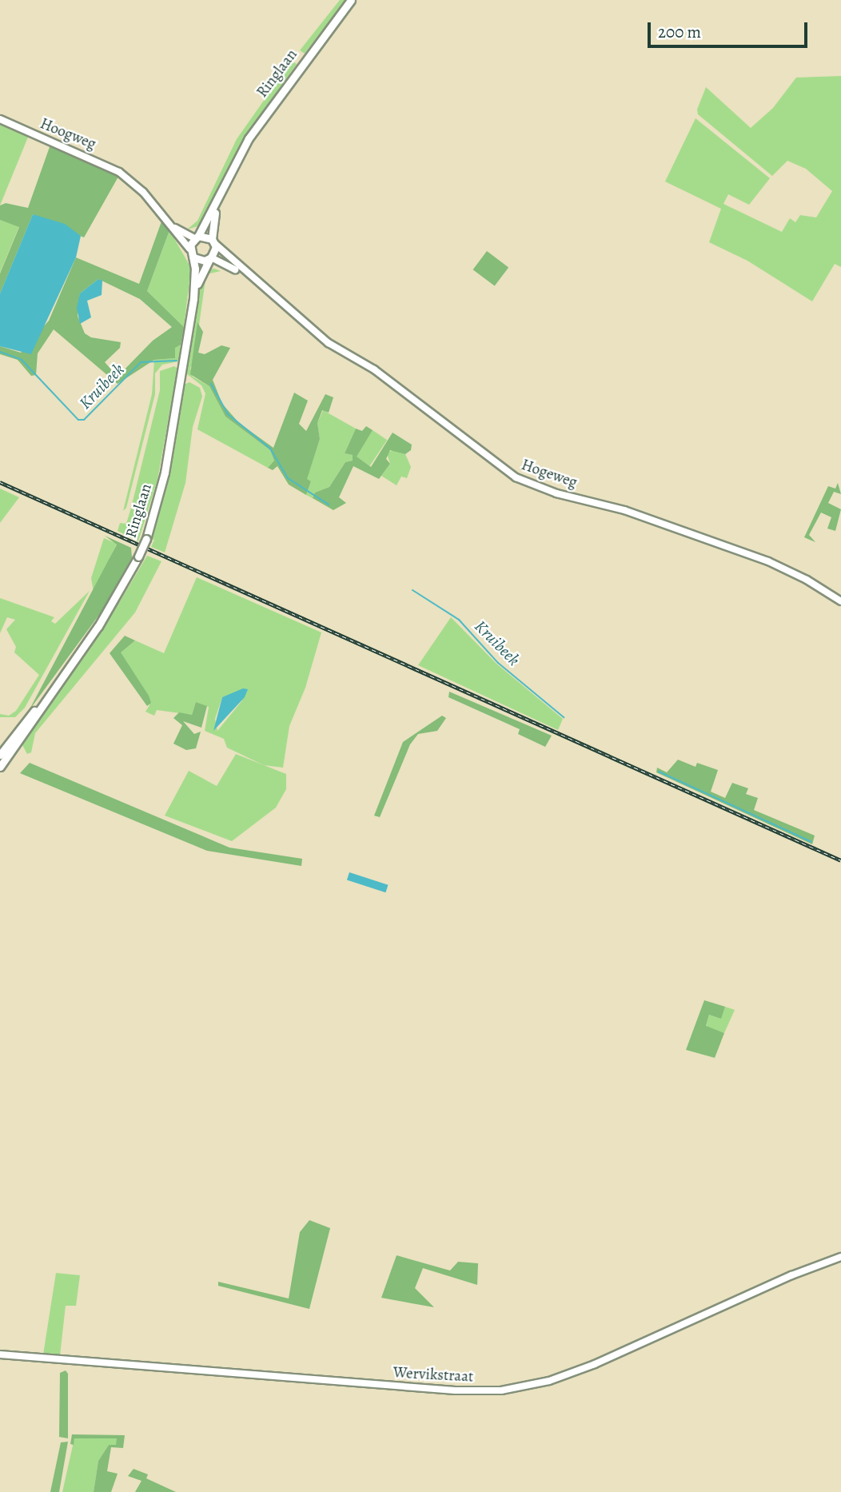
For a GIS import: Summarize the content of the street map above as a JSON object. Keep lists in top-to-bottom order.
{
  "streets": {
    "main road": ["Ringlaan"],
    "street": ["Hoogweg", "Hogeweg", "Wervikstraat"]
  },
  "crossings": [
    ["Ringlaan", "Hogeweg"]
  ],
  "water": ["Kruibeek"],
  "scale_bar": "200 m"
}
